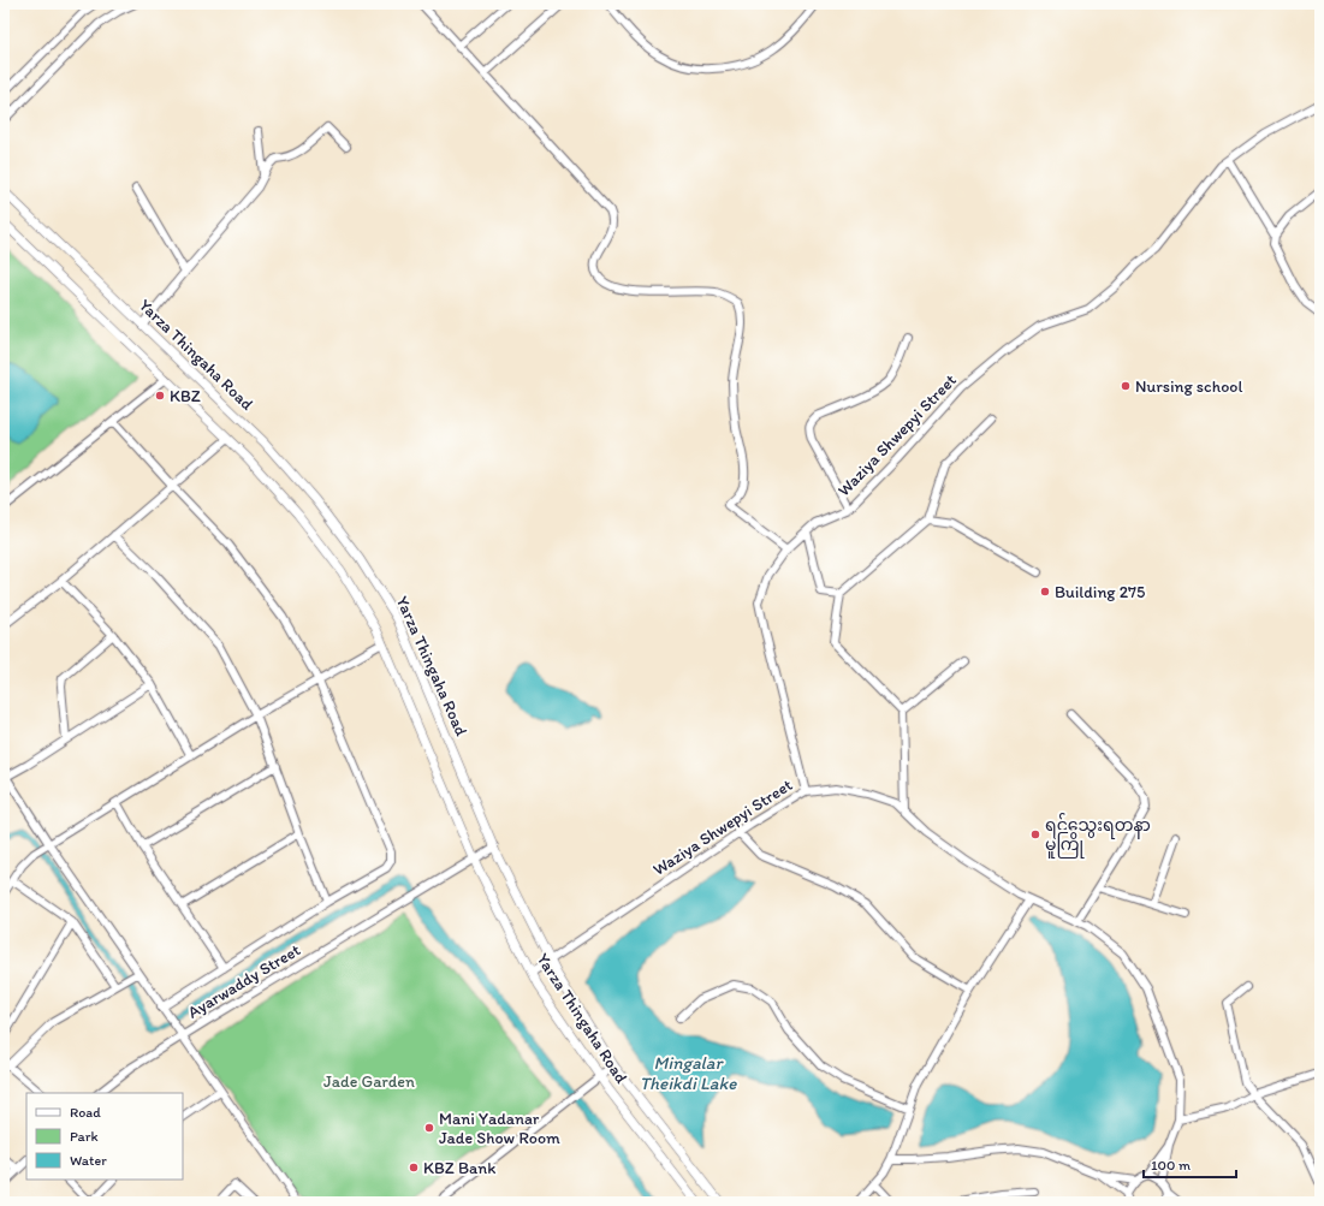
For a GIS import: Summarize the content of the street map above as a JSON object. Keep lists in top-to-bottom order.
{
  "streets": {
    "main road": ["Yarza Thingaha Road"],
    "street": ["Waziya Shwepyi Street", "Ayarwaddy Street"]
  },
  "crossings": [
    ["Yarza Thingaha Road", "Waziya Shwepyi Street"],
    ["Yarza Thingaha Road", "Ayarwaddy Street"]
  ],
  "water": ["Mingalar Theikdi Lake"],
  "parks": ["Jade Garden"],
  "places": [
    "Nursing school",
    "KBZ",
    "Building 275",
    "ရင်သွေးရတနာ မူကြို",
    "Mani Yadanar Jade Show Room",
    "KBZ Bank"
  ],
  "legend": ["Road", "Park", "Water"],
  "scale_bar": "100 m"
}
